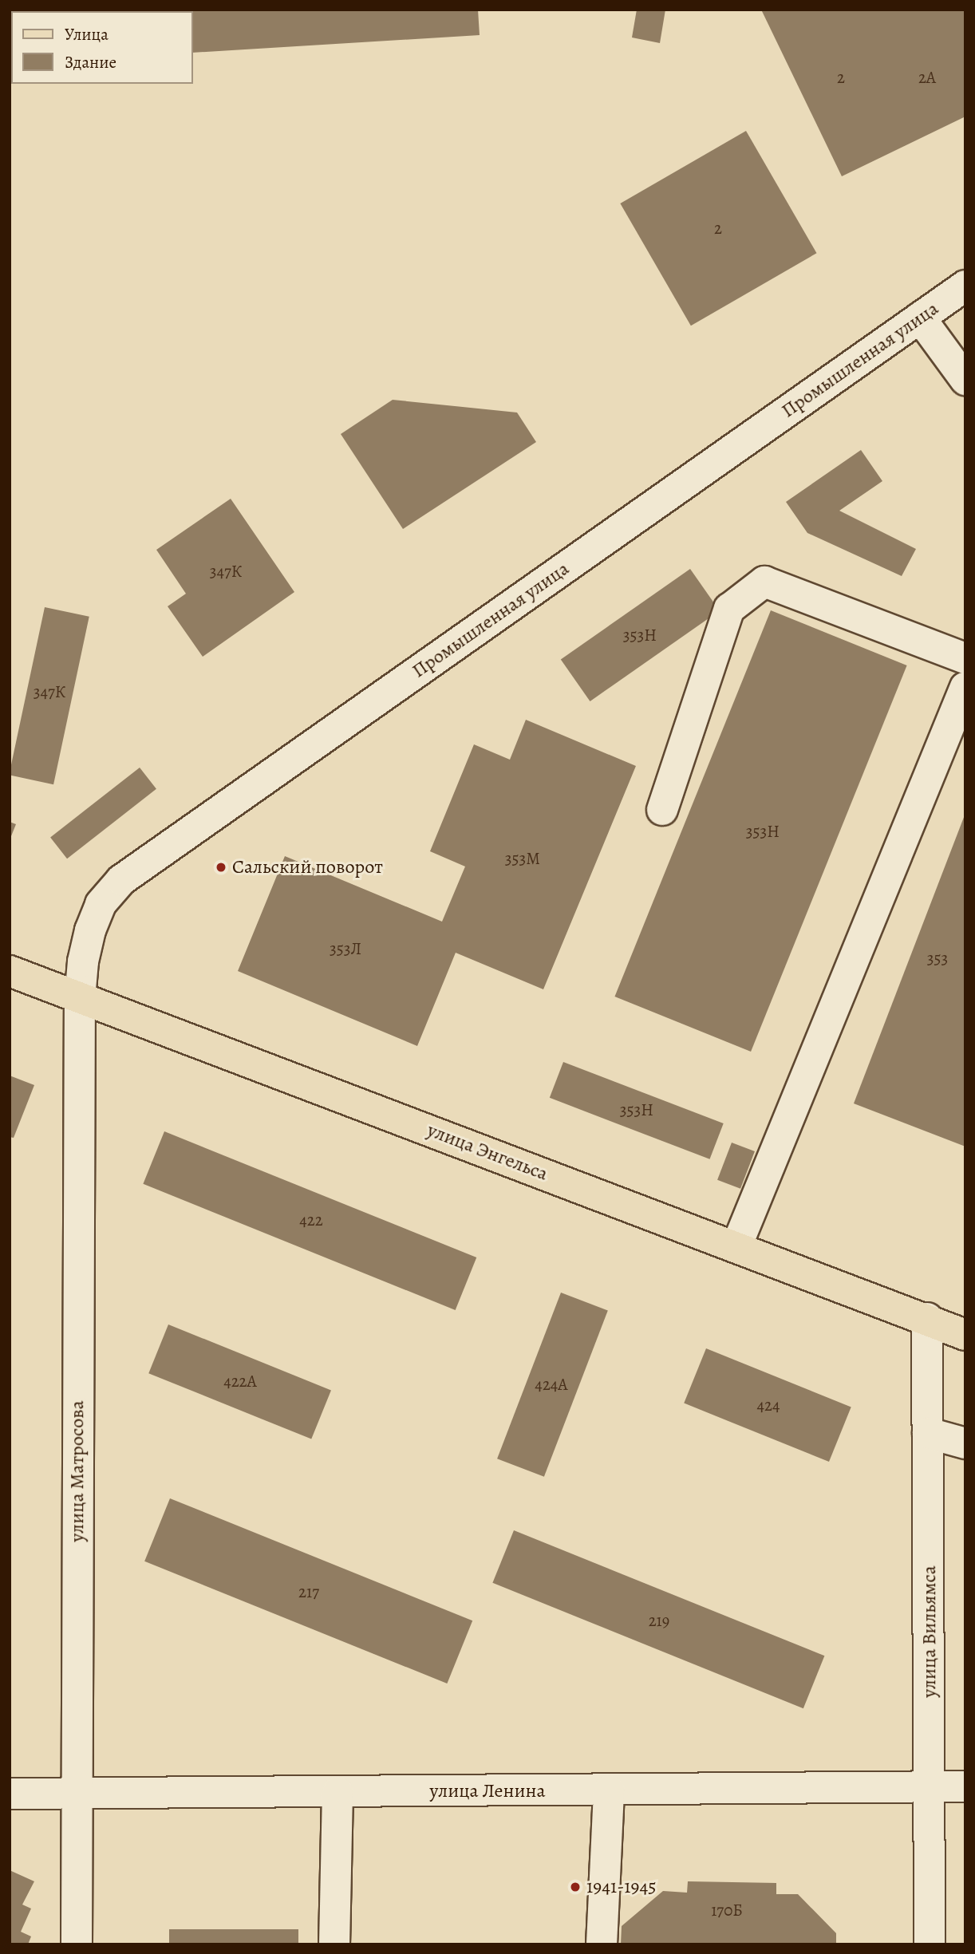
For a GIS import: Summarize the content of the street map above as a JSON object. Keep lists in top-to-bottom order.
{
  "streets": {
    "main road": ["улица Энгельса"],
    "street": [
      "Промышленная улица",
      "улица Матросова",
      "улица Вильямса",
      "улица Ленина"
    ]
  },
  "crossings": [
    ["Промышленная улица", "улица Энгельса"],
    ["Промышленная улица", "улица Матросова"],
    ["улица Энгельса", "улица Матросова"],
    ["улица Энгельса", "улица Вильямса"],
    ["улица Матросова", "улица Ленина"],
    ["улица Вильямса", "улица Ленина"]
  ],
  "places": ["Сальский поворот", "1941-1945"],
  "house_numbers": [
    "2",
    "2А",
    "2",
    "347К",
    "353Н",
    "347К",
    "353Н",
    "353М",
    "353Л",
    "353",
    "353Н",
    "422",
    "422А",
    "424А",
    "424",
    "217",
    "219",
    "170Б"
  ],
  "legend": ["Улица", "Здание"]
}
